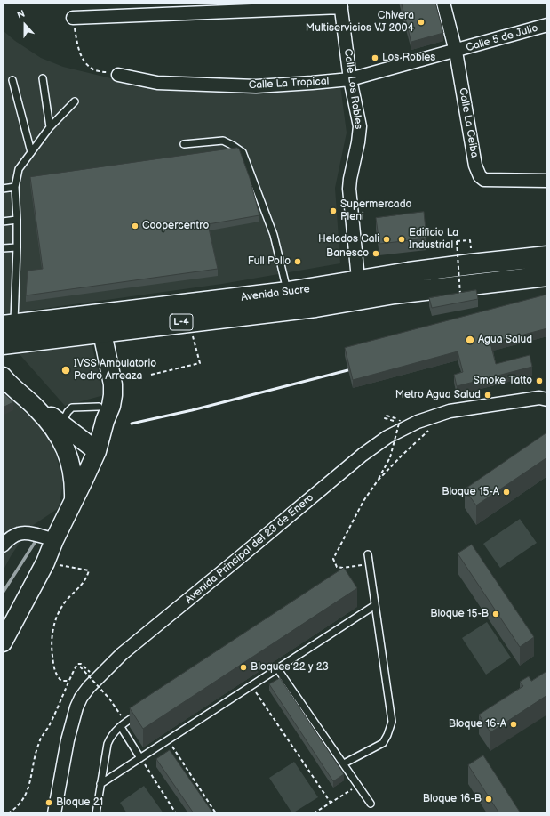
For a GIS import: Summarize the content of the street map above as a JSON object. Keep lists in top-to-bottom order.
{
  "streets": {
    "main road": ["Avenida Sucre", "L-4"],
    "street": [
      "Calle 5 de Julio",
      "Calle La Tropical",
      "Calle Los Robles",
      "Calle La Ceiba",
      "Avenida Principal del 23 de Enero"
    ]
  },
  "crossings": [
    ["Calle 5 de Julio", "Calle La Tropical"],
    ["Calle 5 de Julio", "Calle La Ceiba"],
    ["Calle La Tropical", "Calle Los Robles"],
    ["Calle La Tropical", "Calle La Ceiba"],
    ["Calle Los Robles", "Avenida Sucre"]
  ],
  "places": [
    "Chivera Multiservicios VJ 2004",
    "Los Robles",
    "Supermercado Pleni",
    "Coopercentro",
    "Helados Cali",
    "Edificio La Industrial",
    "Banesco",
    "Full Pollo",
    "Agua Salud",
    "IVSS Ambulatorio Pedro Arreaza",
    "Smoke Tatto",
    "Metro Agua Salud",
    "Bloque 15-A",
    "Bloque 15-B",
    "Bloques 22 y 23",
    "Bloque 16-A",
    "Bloque 16-B",
    "Bloque 21"
  ],
  "north": "top"
}
